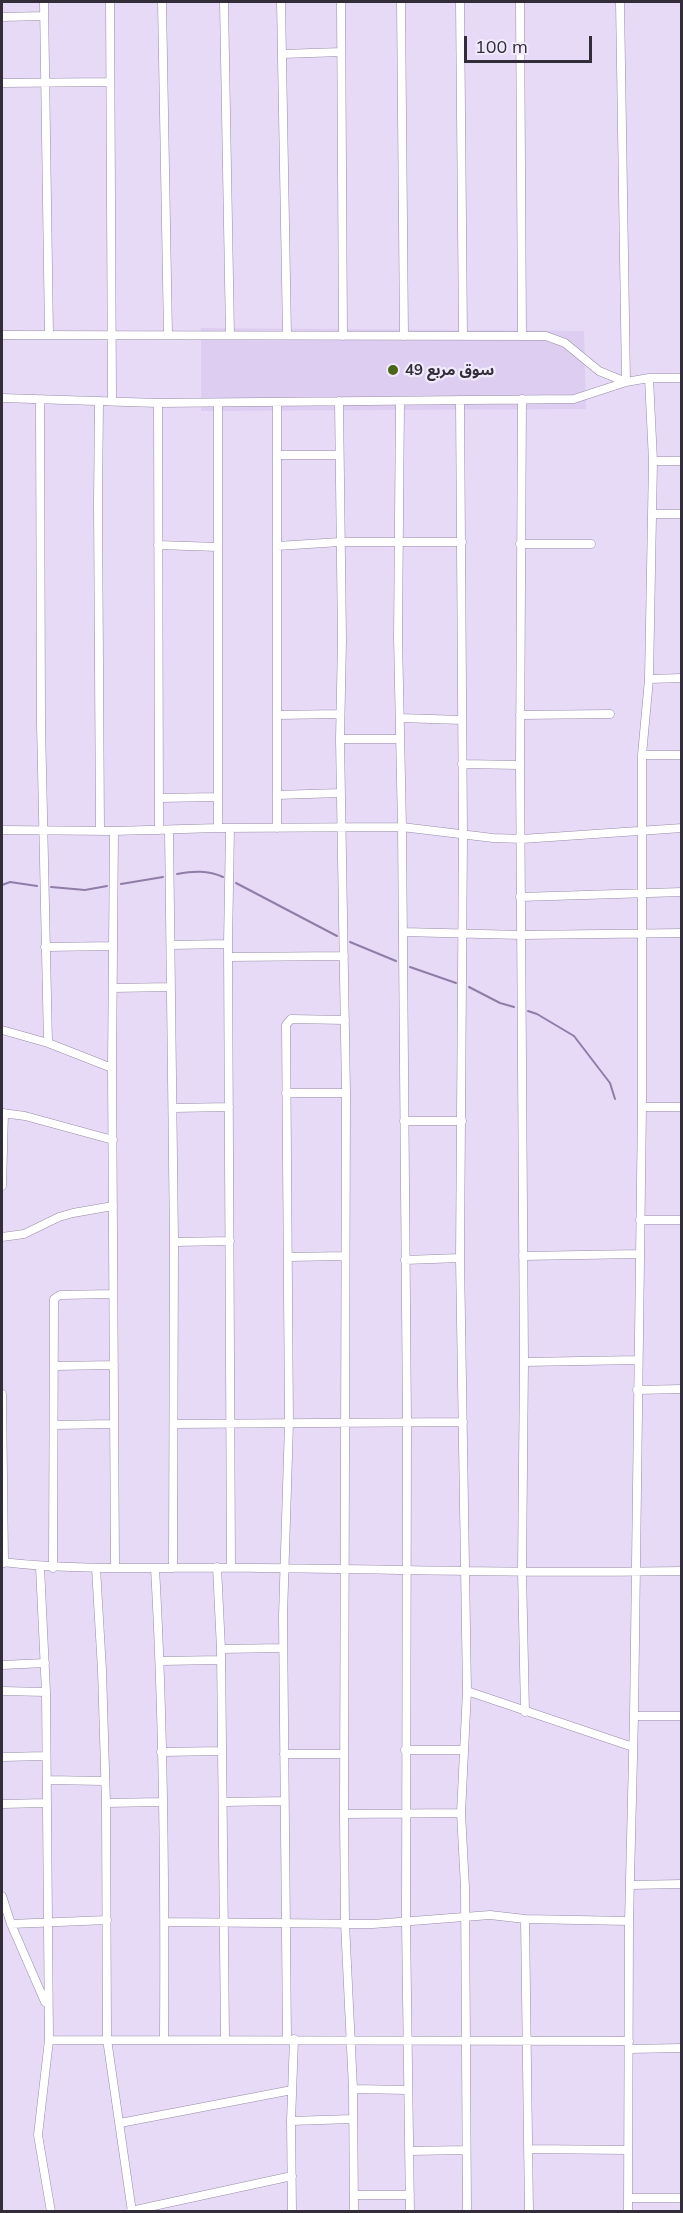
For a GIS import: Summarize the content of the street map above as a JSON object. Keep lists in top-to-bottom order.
{
  "places": ["سوق مربع 49"],
  "scale_bar": "100 m"
}
